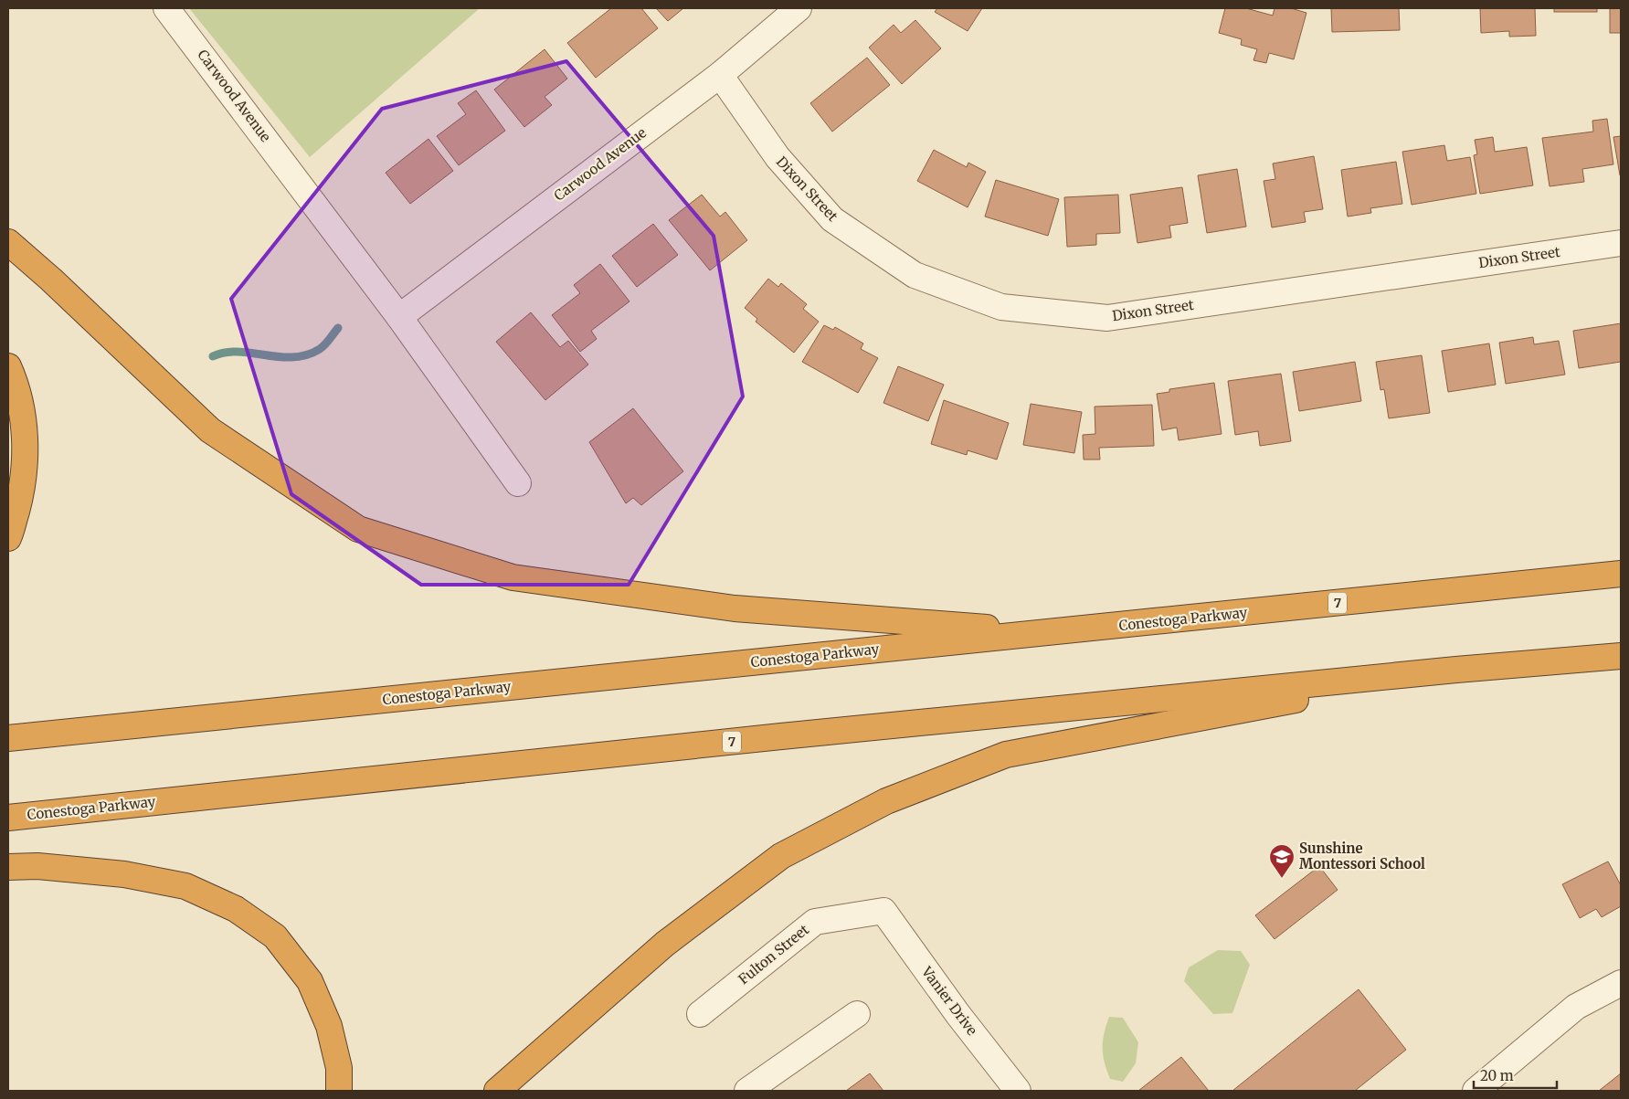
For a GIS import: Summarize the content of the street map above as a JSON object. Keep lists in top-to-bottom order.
{
  "streets": {
    "highway": ["7", "Conestoga Parkway"],
    "street": [
      "Carwood Avenue",
      "Dixon Street",
      "Fulton Street",
      "Vanier Drive"
    ]
  },
  "crossings": [
    ["Carwood Avenue", "Dixon Street"],
    ["Fulton Street", "Vanier Drive"]
  ],
  "places": {
    "school or university": ["Sunshine Montessori School"]
  },
  "scale_bar": "20 m"
}
